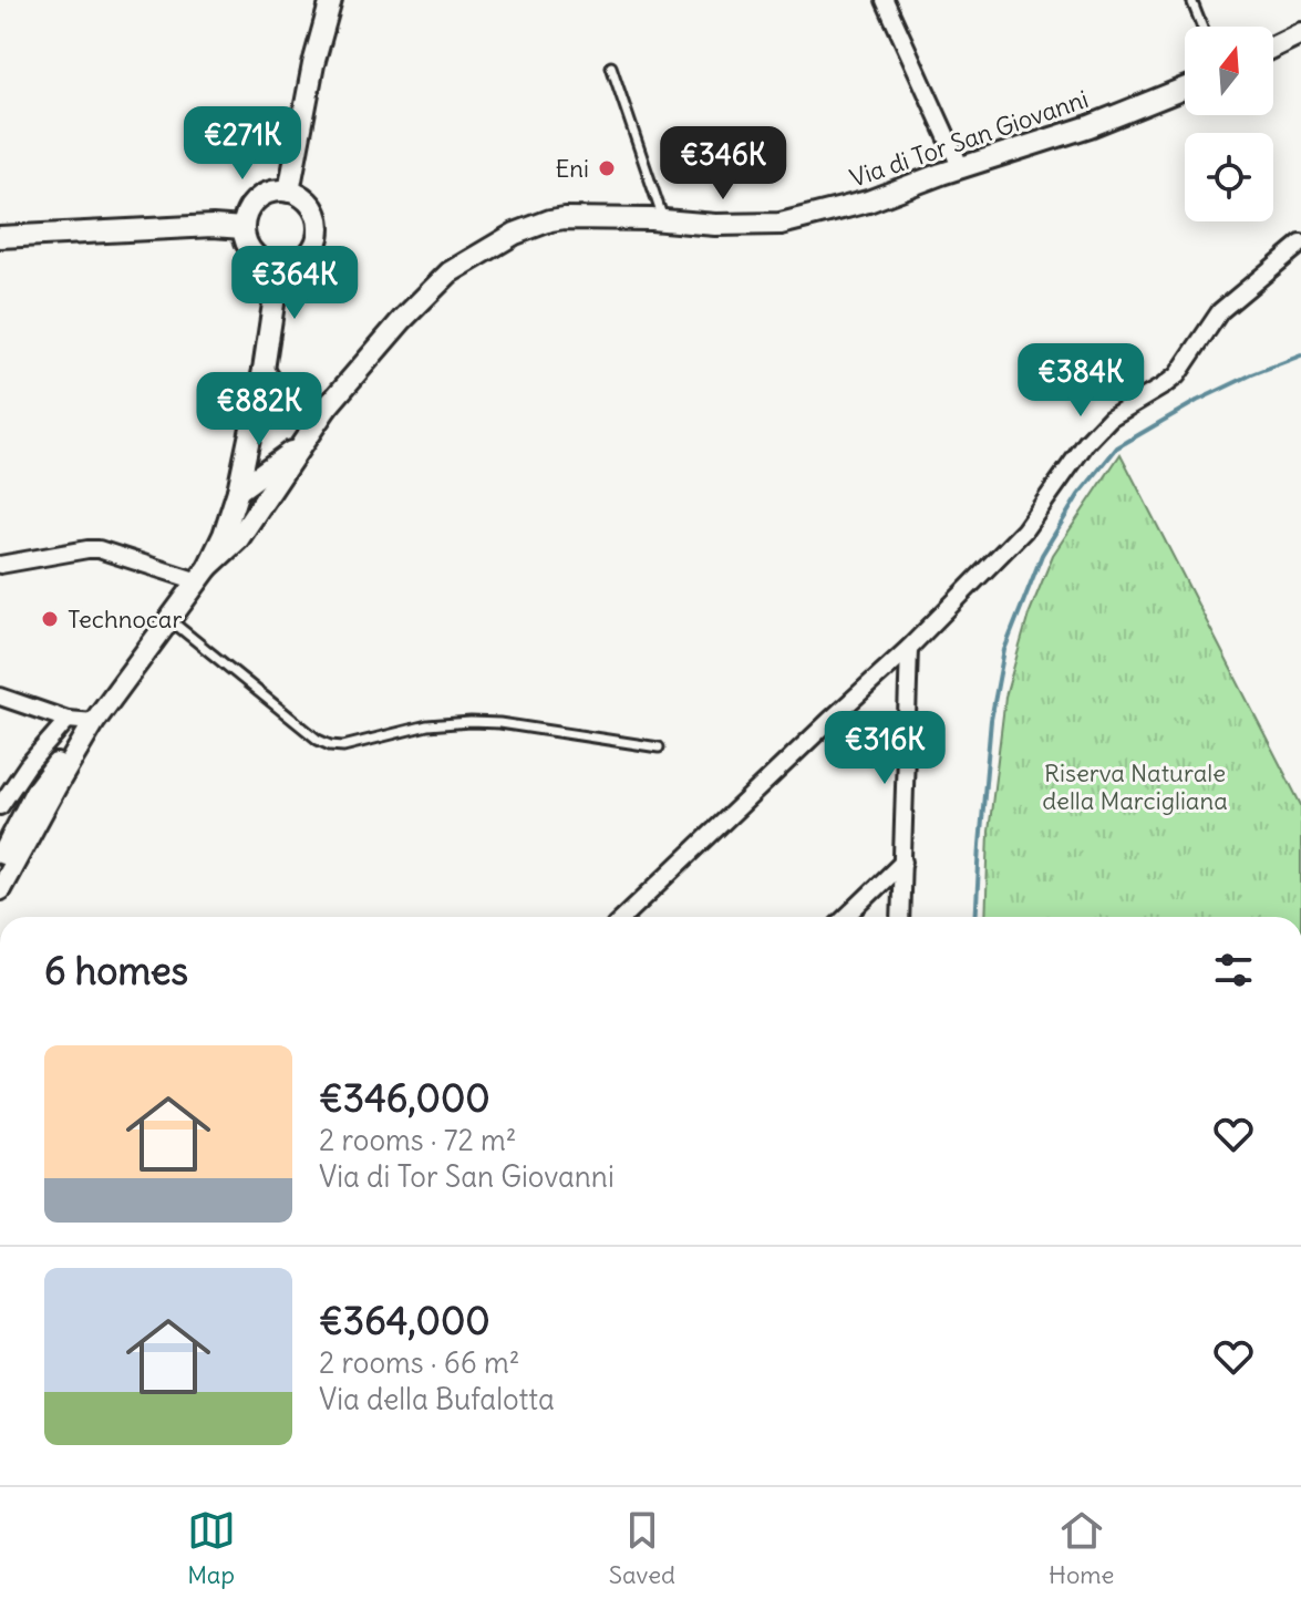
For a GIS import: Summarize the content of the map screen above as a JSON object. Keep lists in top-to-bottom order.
{
  "streets": {
    "street": ["Via di Tor San Giovanni"]
  },
  "parks": ["Riserva Naturale della Marcigliana"],
  "places": ["Eni", "Technocar"],
  "north": "top",
  "page": {
    "price": [
      "€271K",
      "€346K",
      "€364K",
      "€384K",
      "€882K",
      "€316K"
    ],
    "heading": "6 homes",
    "list": [
      {
        "name": "€346,000",
        "note": "2 rooms · 72 m² · Via di Tor San Giovanni"
      },
      {
        "name": "€364,000",
        "note": "2 rooms · 66 m² · Via della Bufalotta"
      }
    ],
    "tabs": ["Map", "Saved", "Home"]
  }
}
